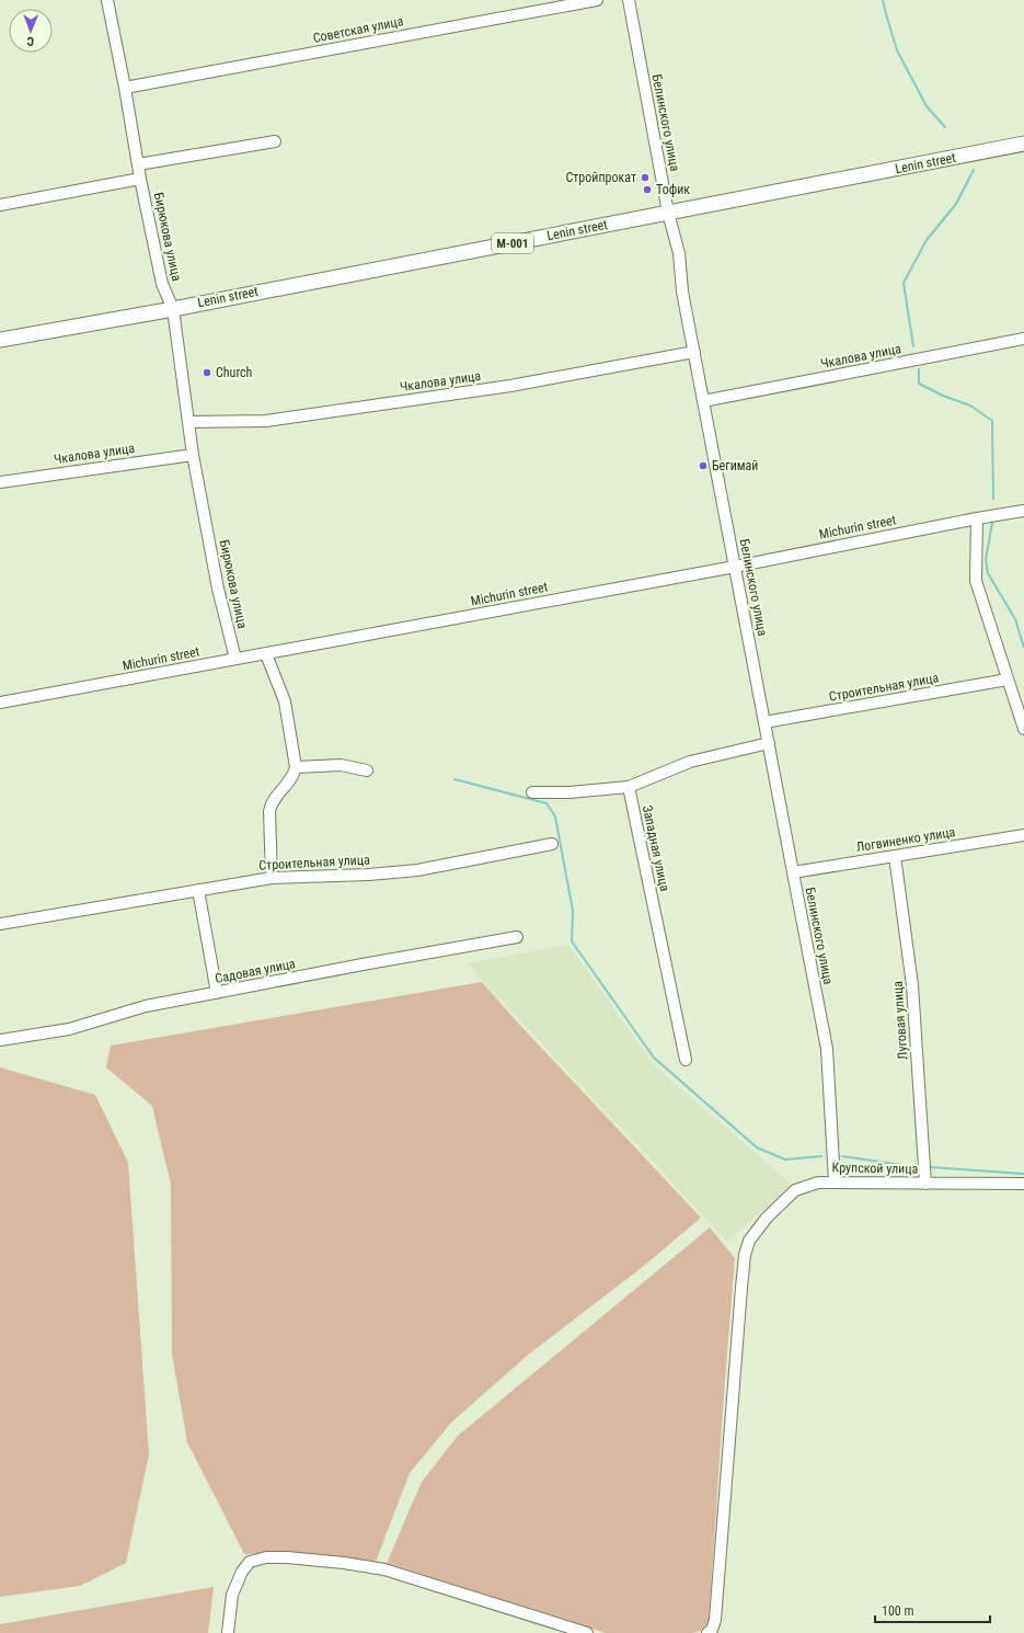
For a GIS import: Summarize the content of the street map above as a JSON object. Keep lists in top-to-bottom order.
{
  "streets": {
    "main road": ["Lenin street", "М-001"],
    "street": [
      "Советская улица",
      "Белинского улица",
      "Бирюкова улица",
      "Чкалова улица",
      "Michurin street",
      "Строительная улица",
      "Логвиненко улица",
      "Западная улица",
      "Садовая улица",
      "Луговая улица",
      "Крупской улица"
    ]
  },
  "crossings": [
    ["Советская улица", "Бирюкова улица"],
    ["Белинского улица", "Lenin street"],
    ["Белинского улица", "Чкалова улица"],
    ["Белинского улица", "Michurin street"],
    ["Белинского улица", "Строительная улица"],
    ["Белинского улица", "Логвиненко улица"],
    ["Белинского улица", "Крупской улица"],
    ["Lenin street", "Бирюкова улица"],
    ["Бирюкова улица", "Чкалова улица"],
    ["Бирюкова улица", "Michurin street"],
    ["Логвиненко улица", "Луговая улица"],
    ["Луговая улица", "Крупской улица"]
  ],
  "places": [
    "Стройпрокат",
    "Тофик",
    "Сhurch",
    "Бегимай"
  ],
  "scale_bar": "100 m",
  "north": "bottom"
}
